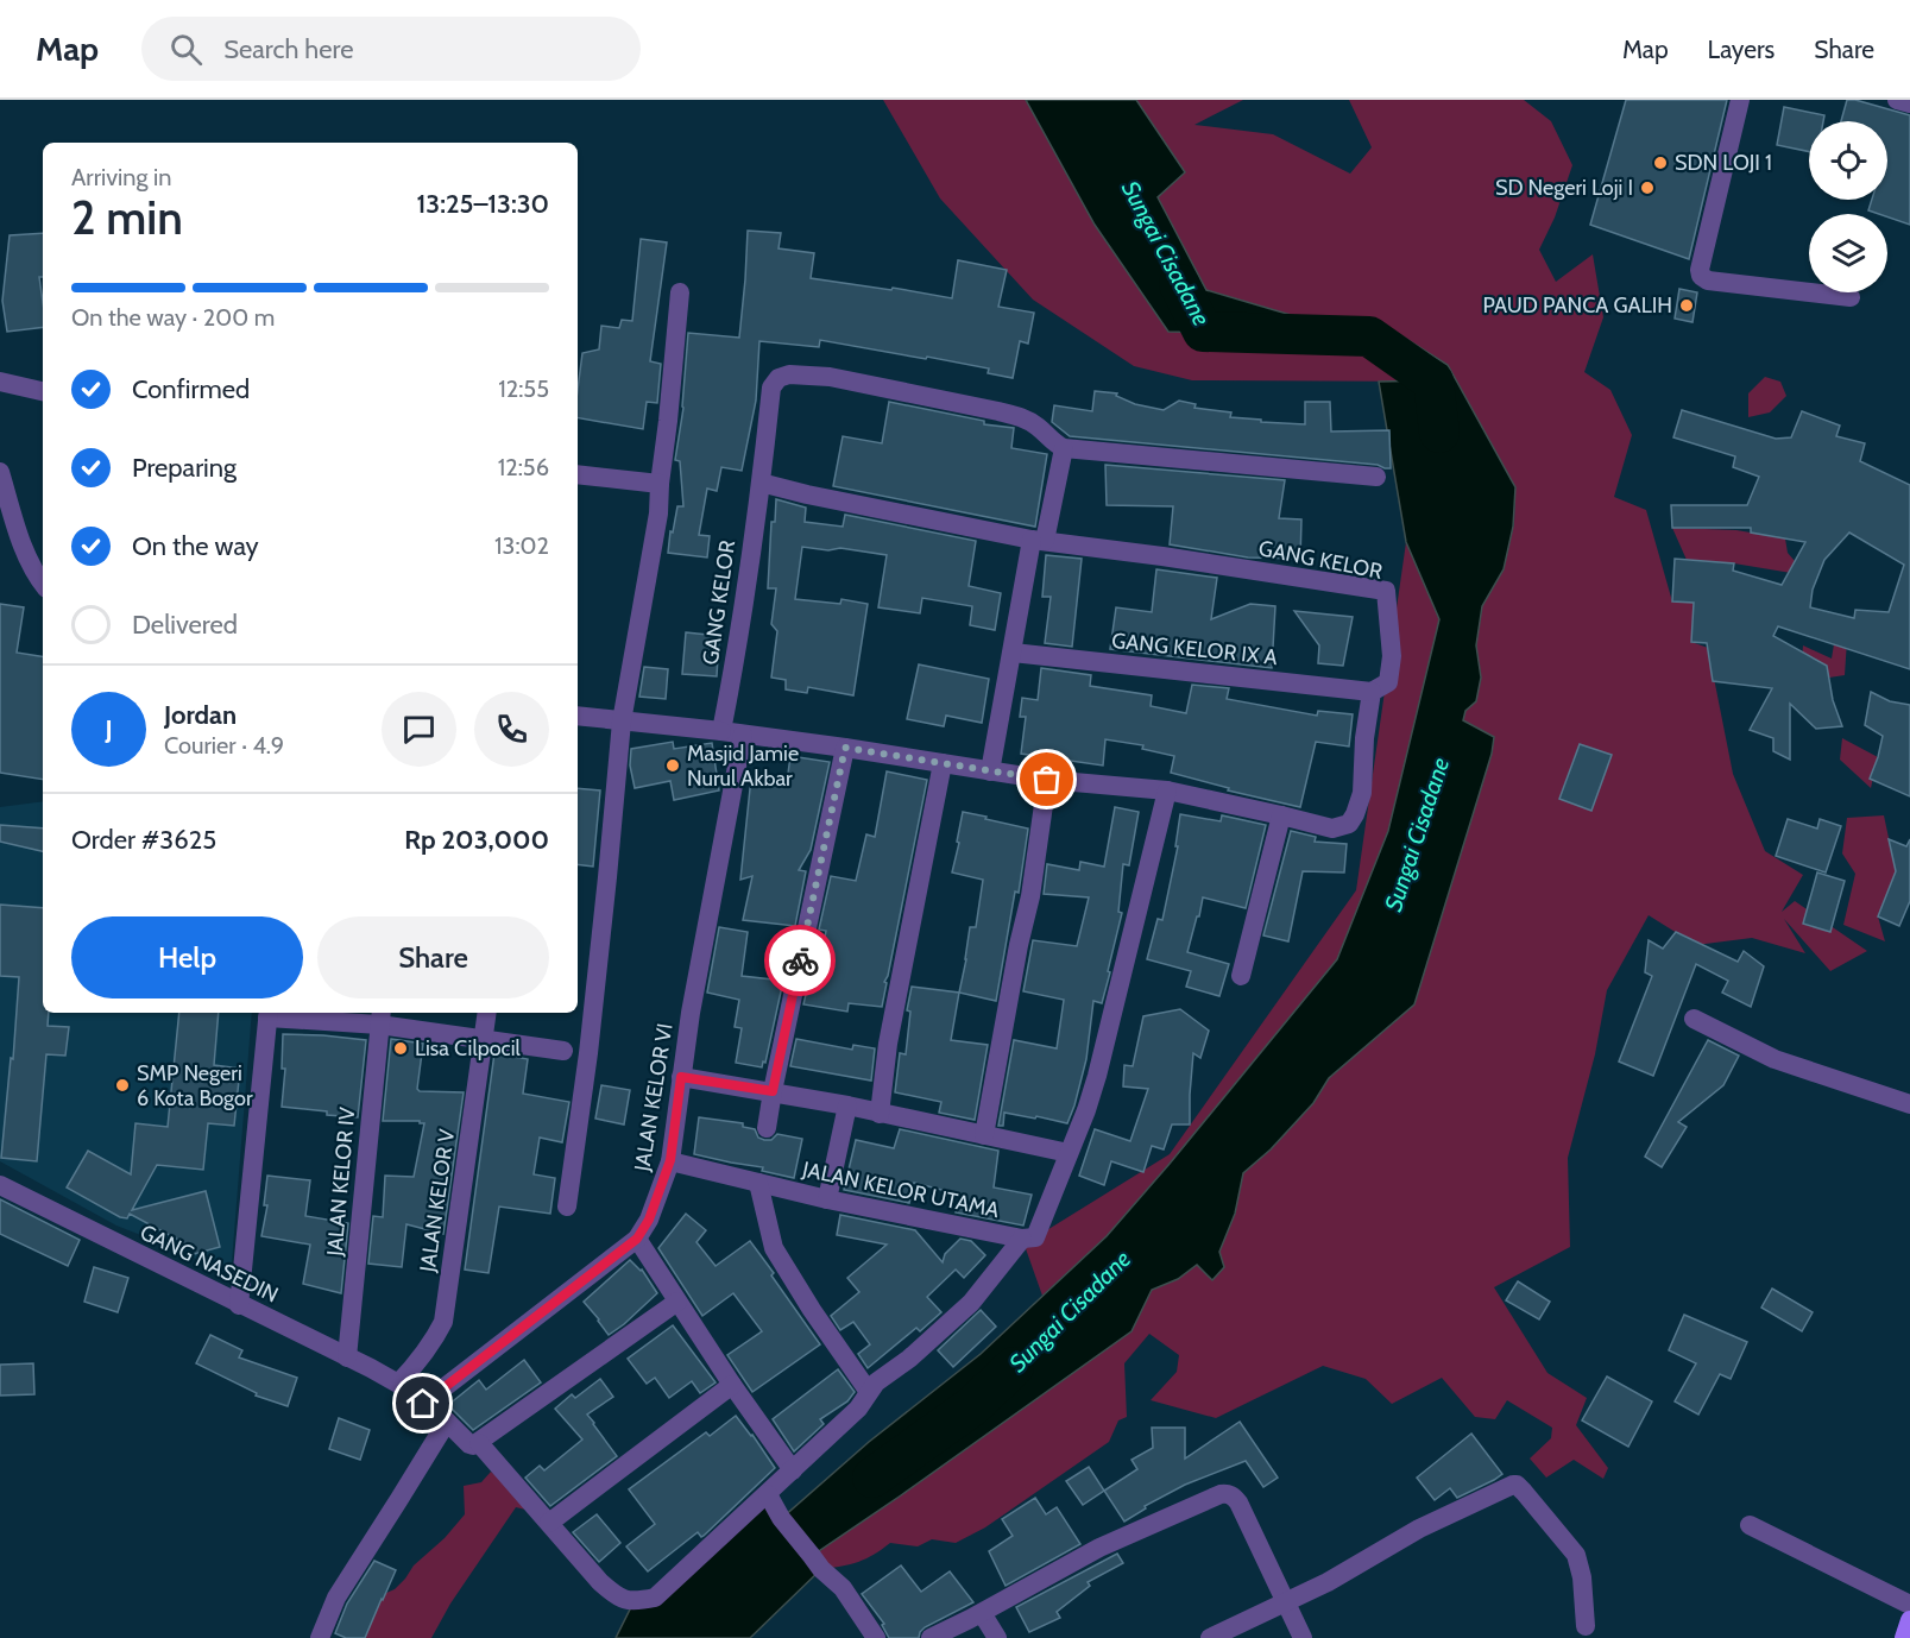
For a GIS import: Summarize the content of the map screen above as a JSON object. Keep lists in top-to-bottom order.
{
  "streets": {
    "street": [
      "GANG KELOR",
      "GANG KELOR IX A",
      "JALAN KELOR VI",
      "JALAN KELOR IV",
      "JALAN KELOR UTAMA",
      "JALAN KELOR V",
      "GANG NASEDIN"
    ]
  },
  "crossings": [
    ["GANG KELOR", "GANG KELOR IX A"],
    ["GANG KELOR", "JALAN KELOR VI"],
    ["GANG KELOR", "JALAN KELOR UTAMA"],
    ["JALAN KELOR VI", "JALAN KELOR UTAMA"],
    ["JALAN KELOR IV", "GANG NASEDIN"],
    ["JALAN KELOR V", "GANG NASEDIN"]
  ],
  "water": ["Sungai Cisadane"],
  "places": [
    "SDN LOJI 1",
    "SD Negeri Loji I",
    "PAUD PANCA GALIH",
    "Masjid Jamie Nurul Akbar",
    "Lisa Cilpocil",
    "SMP Negeri 6 Kota Bogor"
  ],
  "page": {
    "header": "Map",
    "search": "Search here",
    "nav": ["Map", "Layers", "Share"],
    "heading": ["2 min", "Arriving in", "13:25–13:30"],
    "panel": [
      "Jordan",
      "Courier · 4.9",
      "Order #3625",
      "Rp 203,000"
    ],
    "bar": "On the way · 200 m",
    "list": [
      ["Confirmed", "12:55"],
      ["Preparing", "12:56"],
      ["On the way", "13:02"],
      "Delivered"
    ],
    "round": "J",
    "buttons": ["Help", "Share"]
  }
}
